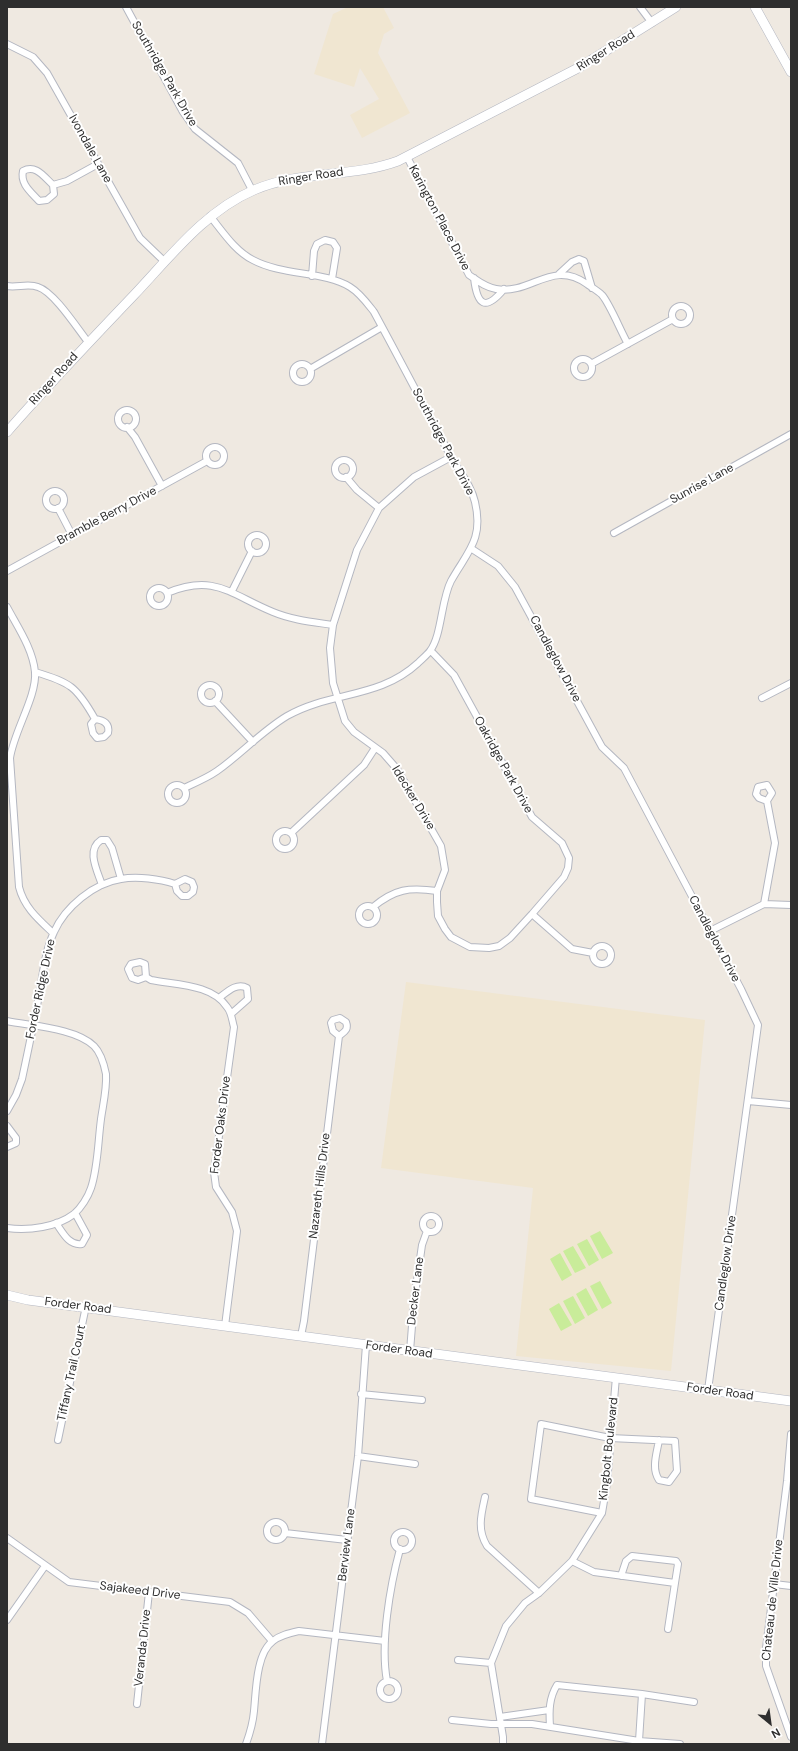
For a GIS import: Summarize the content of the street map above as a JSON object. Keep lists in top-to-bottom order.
{
  "streets": {
    "street": [
      "Ringer Road",
      "Southridge Park Drive",
      "Ivondale Lane",
      "Karington Place Drive",
      "Sunrise Lane",
      "Bramble Berry Drive",
      "Candleglow Drive",
      "Oakridge Park Drive",
      "Idecker Drive",
      "Forder Ridge Drive",
      "Forder Oaks Drive",
      "Nazareth Hills Drive",
      "Decker Lane",
      "Forder Road",
      "Tiffany Trail Court",
      "Kingbolt Boulevard",
      "Berview Lane",
      "Sajakeed Drive",
      "Chateau de Ville Drive",
      "Veranda Drive"
    ]
  },
  "crossings": [
    ["Ringer Road", "Southridge Park Drive"],
    ["Ringer Road", "Ivondale Lane"],
    ["Ringer Road", "Karington Place Drive"],
    ["Southridge Park Drive", "Candleglow Drive"],
    ["Southridge Park Drive", "Oakridge Park Drive"],
    ["Southridge Park Drive", "Idecker Drive"],
    ["Candleglow Drive", "Forder Road"],
    ["Oakridge Park Drive", "Idecker Drive"],
    ["Forder Oaks Drive", "Forder Road"],
    ["Nazareth Hills Drive", "Forder Road"],
    ["Decker Lane", "Forder Road"],
    ["Forder Road", "Tiffany Trail Court"],
    ["Forder Road", "Kingbolt Boulevard"],
    ["Forder Road", "Berview Lane"],
    ["Sajakeed Drive", "Veranda Drive"]
  ],
  "north": "bottom right"
}
